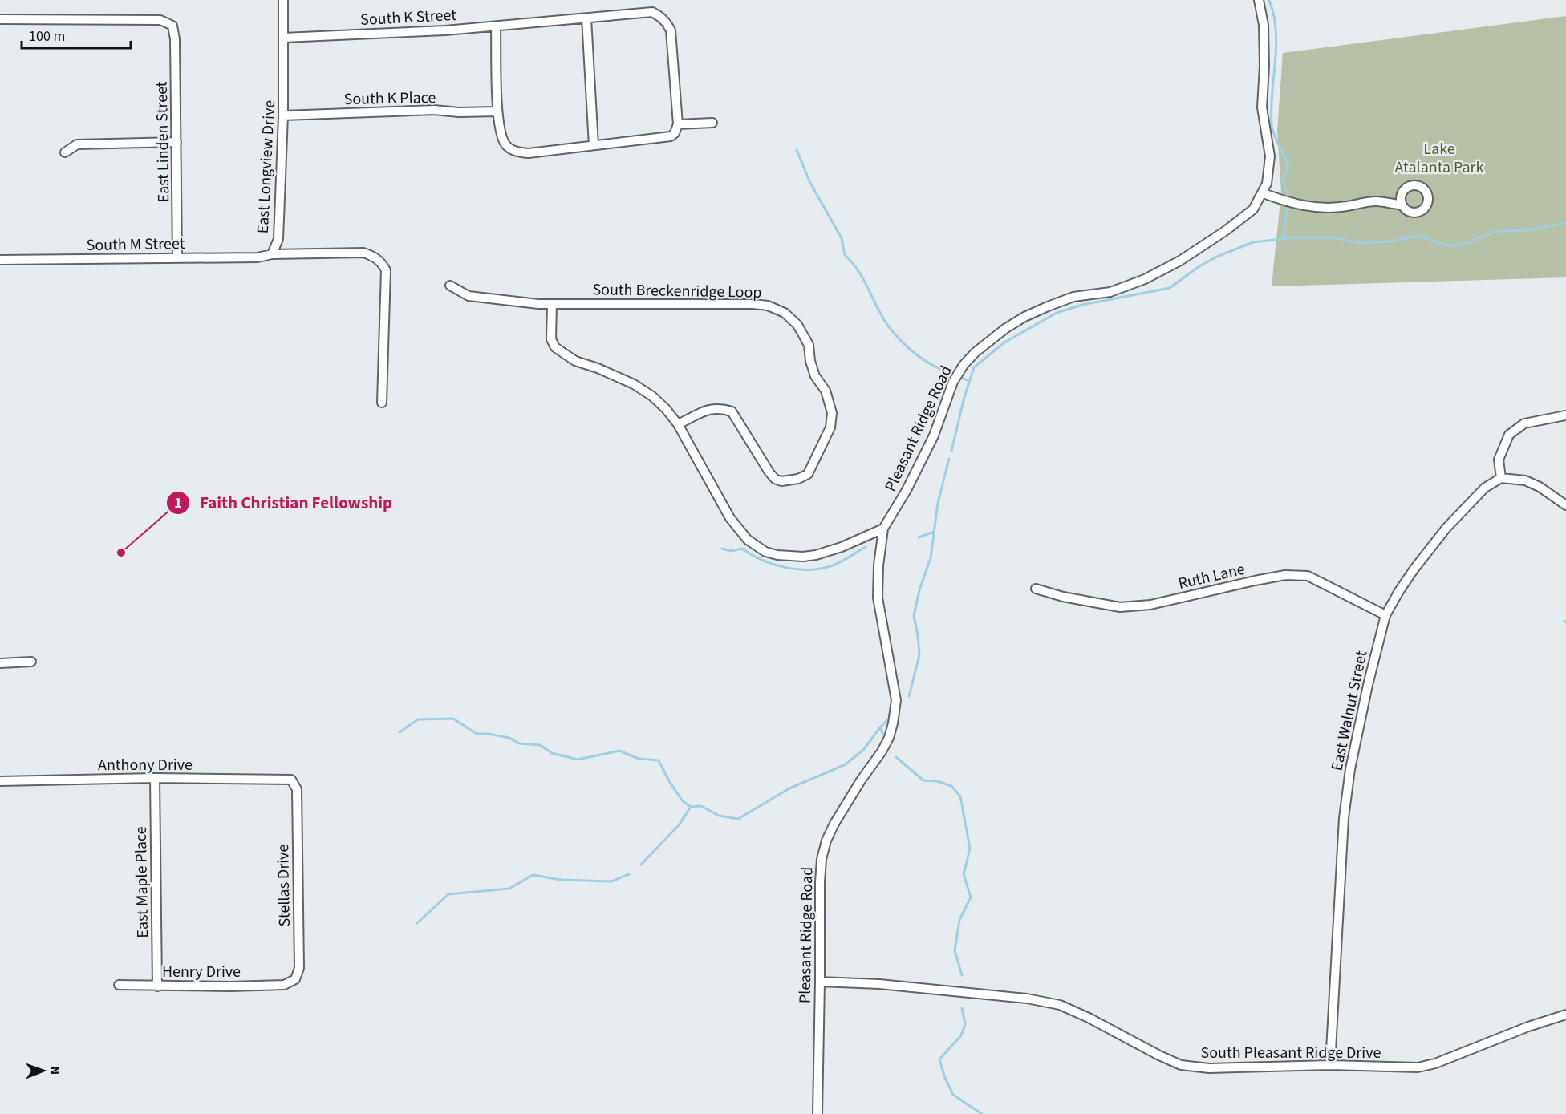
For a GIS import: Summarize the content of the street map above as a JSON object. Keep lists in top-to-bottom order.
{
  "streets": {
    "street": [
      "South K Street",
      "South K Place",
      "East Linden Street",
      "East Longview Drive",
      "South M Street",
      "South Breckenridge Loop",
      "Pleasant Ridge Road",
      "Ruth Lane",
      "East Walnut Street",
      "Anthony Drive",
      "East Maple Place",
      "Stellas Drive",
      "Henry Drive",
      "South Pleasant Ridge Drive"
    ]
  },
  "crossings": [
    ["South K Street", "East Longview Drive"],
    ["South K Place", "East Longview Drive"],
    ["East Linden Street", "South M Street"],
    ["East Longview Drive", "South M Street"],
    ["Pleasant Ridge Road", "South Pleasant Ridge Drive"],
    ["Ruth Lane", "East Walnut Street"],
    ["East Walnut Street", "South Pleasant Ridge Drive"],
    ["Anthony Drive", "East Maple Place"],
    ["Anthony Drive", "Stellas Drive"],
    ["East Maple Place", "Henry Drive"],
    ["Stellas Drive", "Henry Drive"]
  ],
  "parks": ["Lake Atalanta Park"],
  "places": ["Faith Christian Fellowship"],
  "scale_bar": "100 m",
  "north": "right"
}
